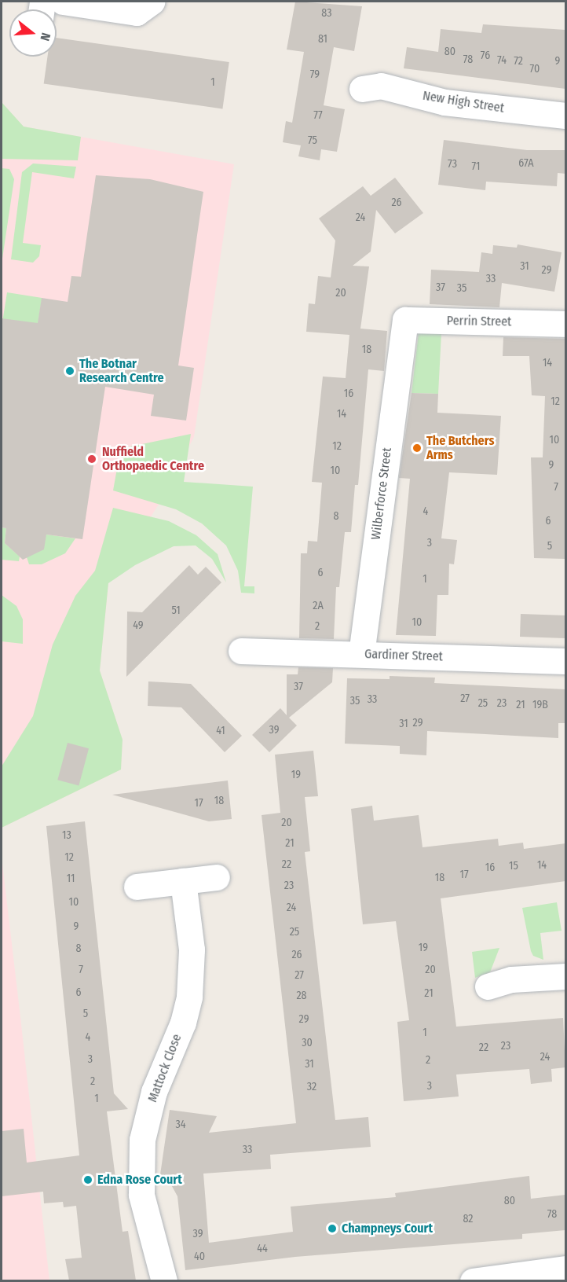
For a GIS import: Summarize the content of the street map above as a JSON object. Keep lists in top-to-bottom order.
{
  "streets": {
    "street": [
      "New High Street",
      "Perrin Street",
      "Wilberforce Street",
      "Gardiner Street",
      "Mattock Close"
    ]
  },
  "crossings": [
    ["Perrin Street", "Wilberforce Street"],
    ["Wilberforce Street", "Gardiner Street"]
  ],
  "places": [
    "The Botnar Research Centre",
    "The Butchers Arms",
    "Nuffield Orthopaedic Centre",
    "Edna Rose Court",
    "Champneys Court"
  ],
  "house_numbers": [
    "83",
    "81",
    "80",
    "76",
    "78",
    "74",
    "72",
    "9",
    "70",
    "79",
    "1",
    "77",
    "75",
    "67A",
    "73",
    "71",
    "26",
    "24",
    "31",
    "29",
    "33",
    "37",
    "35",
    "20",
    "18",
    "14",
    "16",
    "12",
    "14",
    "10",
    "12",
    "9",
    "10",
    "7",
    "4",
    "8",
    "6",
    "3",
    "5",
    "6",
    "1",
    "2A",
    "51",
    "10",
    "49",
    "2",
    "37",
    "27",
    "33",
    "35",
    "25",
    "23",
    "21",
    "19B",
    "29",
    "31",
    "39",
    "41",
    "19",
    "18",
    "17",
    "20",
    "13",
    "21",
    "12",
    "22",
    "14",
    "15",
    "16",
    "17",
    "18",
    "11",
    "23",
    "10",
    "24",
    "9",
    "25",
    "19",
    "8",
    "26",
    "7",
    "20",
    "27",
    "6",
    "21",
    "28",
    "5",
    "29",
    "1",
    "4",
    "30",
    "23",
    "22",
    "24",
    "3",
    "2",
    "31",
    "2",
    "3",
    "32",
    "1",
    "34",
    "33",
    "80",
    "78",
    "82",
    "39",
    "44",
    "40"
  ],
  "north": "right"
}
